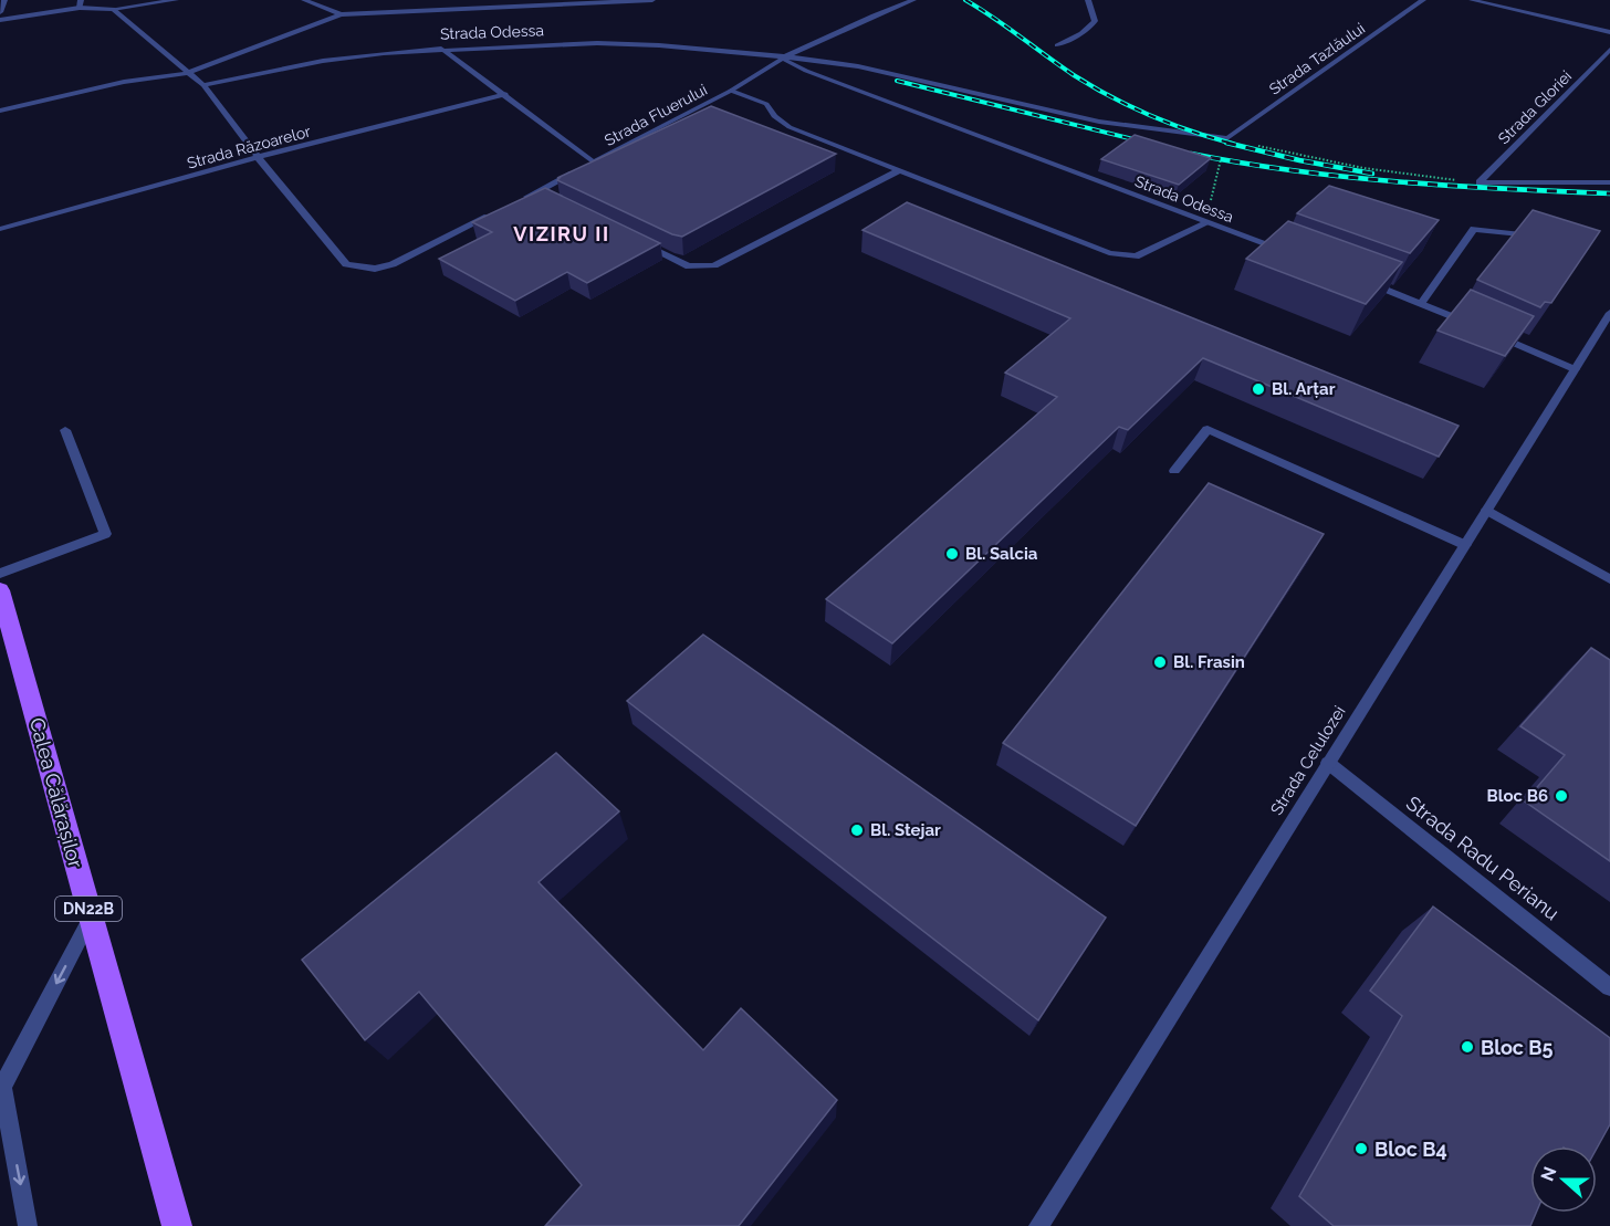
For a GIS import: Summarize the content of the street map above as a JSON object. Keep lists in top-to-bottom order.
{
  "streets": {
    "main road": ["Calea Călărașilor", "DN22B"],
    "street": [
      "Strada Odessa",
      "Strada Tazlăului",
      "Strada Gloriei",
      "Strada Fluerului",
      "Strada Răzoarelor",
      "Strada Celulozei",
      "Strada Radu Perianu"
    ]
  },
  "crossings": [
    ["Strada Odessa", "Strada Tazlăului"],
    ["Strada Odessa", "Strada Fluerului"],
    ["Strada Celulozei", "Strada Radu Perianu"]
  ],
  "districts": ["VIZIRU II"],
  "places": [
    "Bl. Arțar",
    "Bl. Salcia",
    "Bl. Frasin",
    "Bloc B6",
    "Bl. Stejar",
    "Bloc B5",
    "Bloc B4"
  ],
  "north": "left"
}
